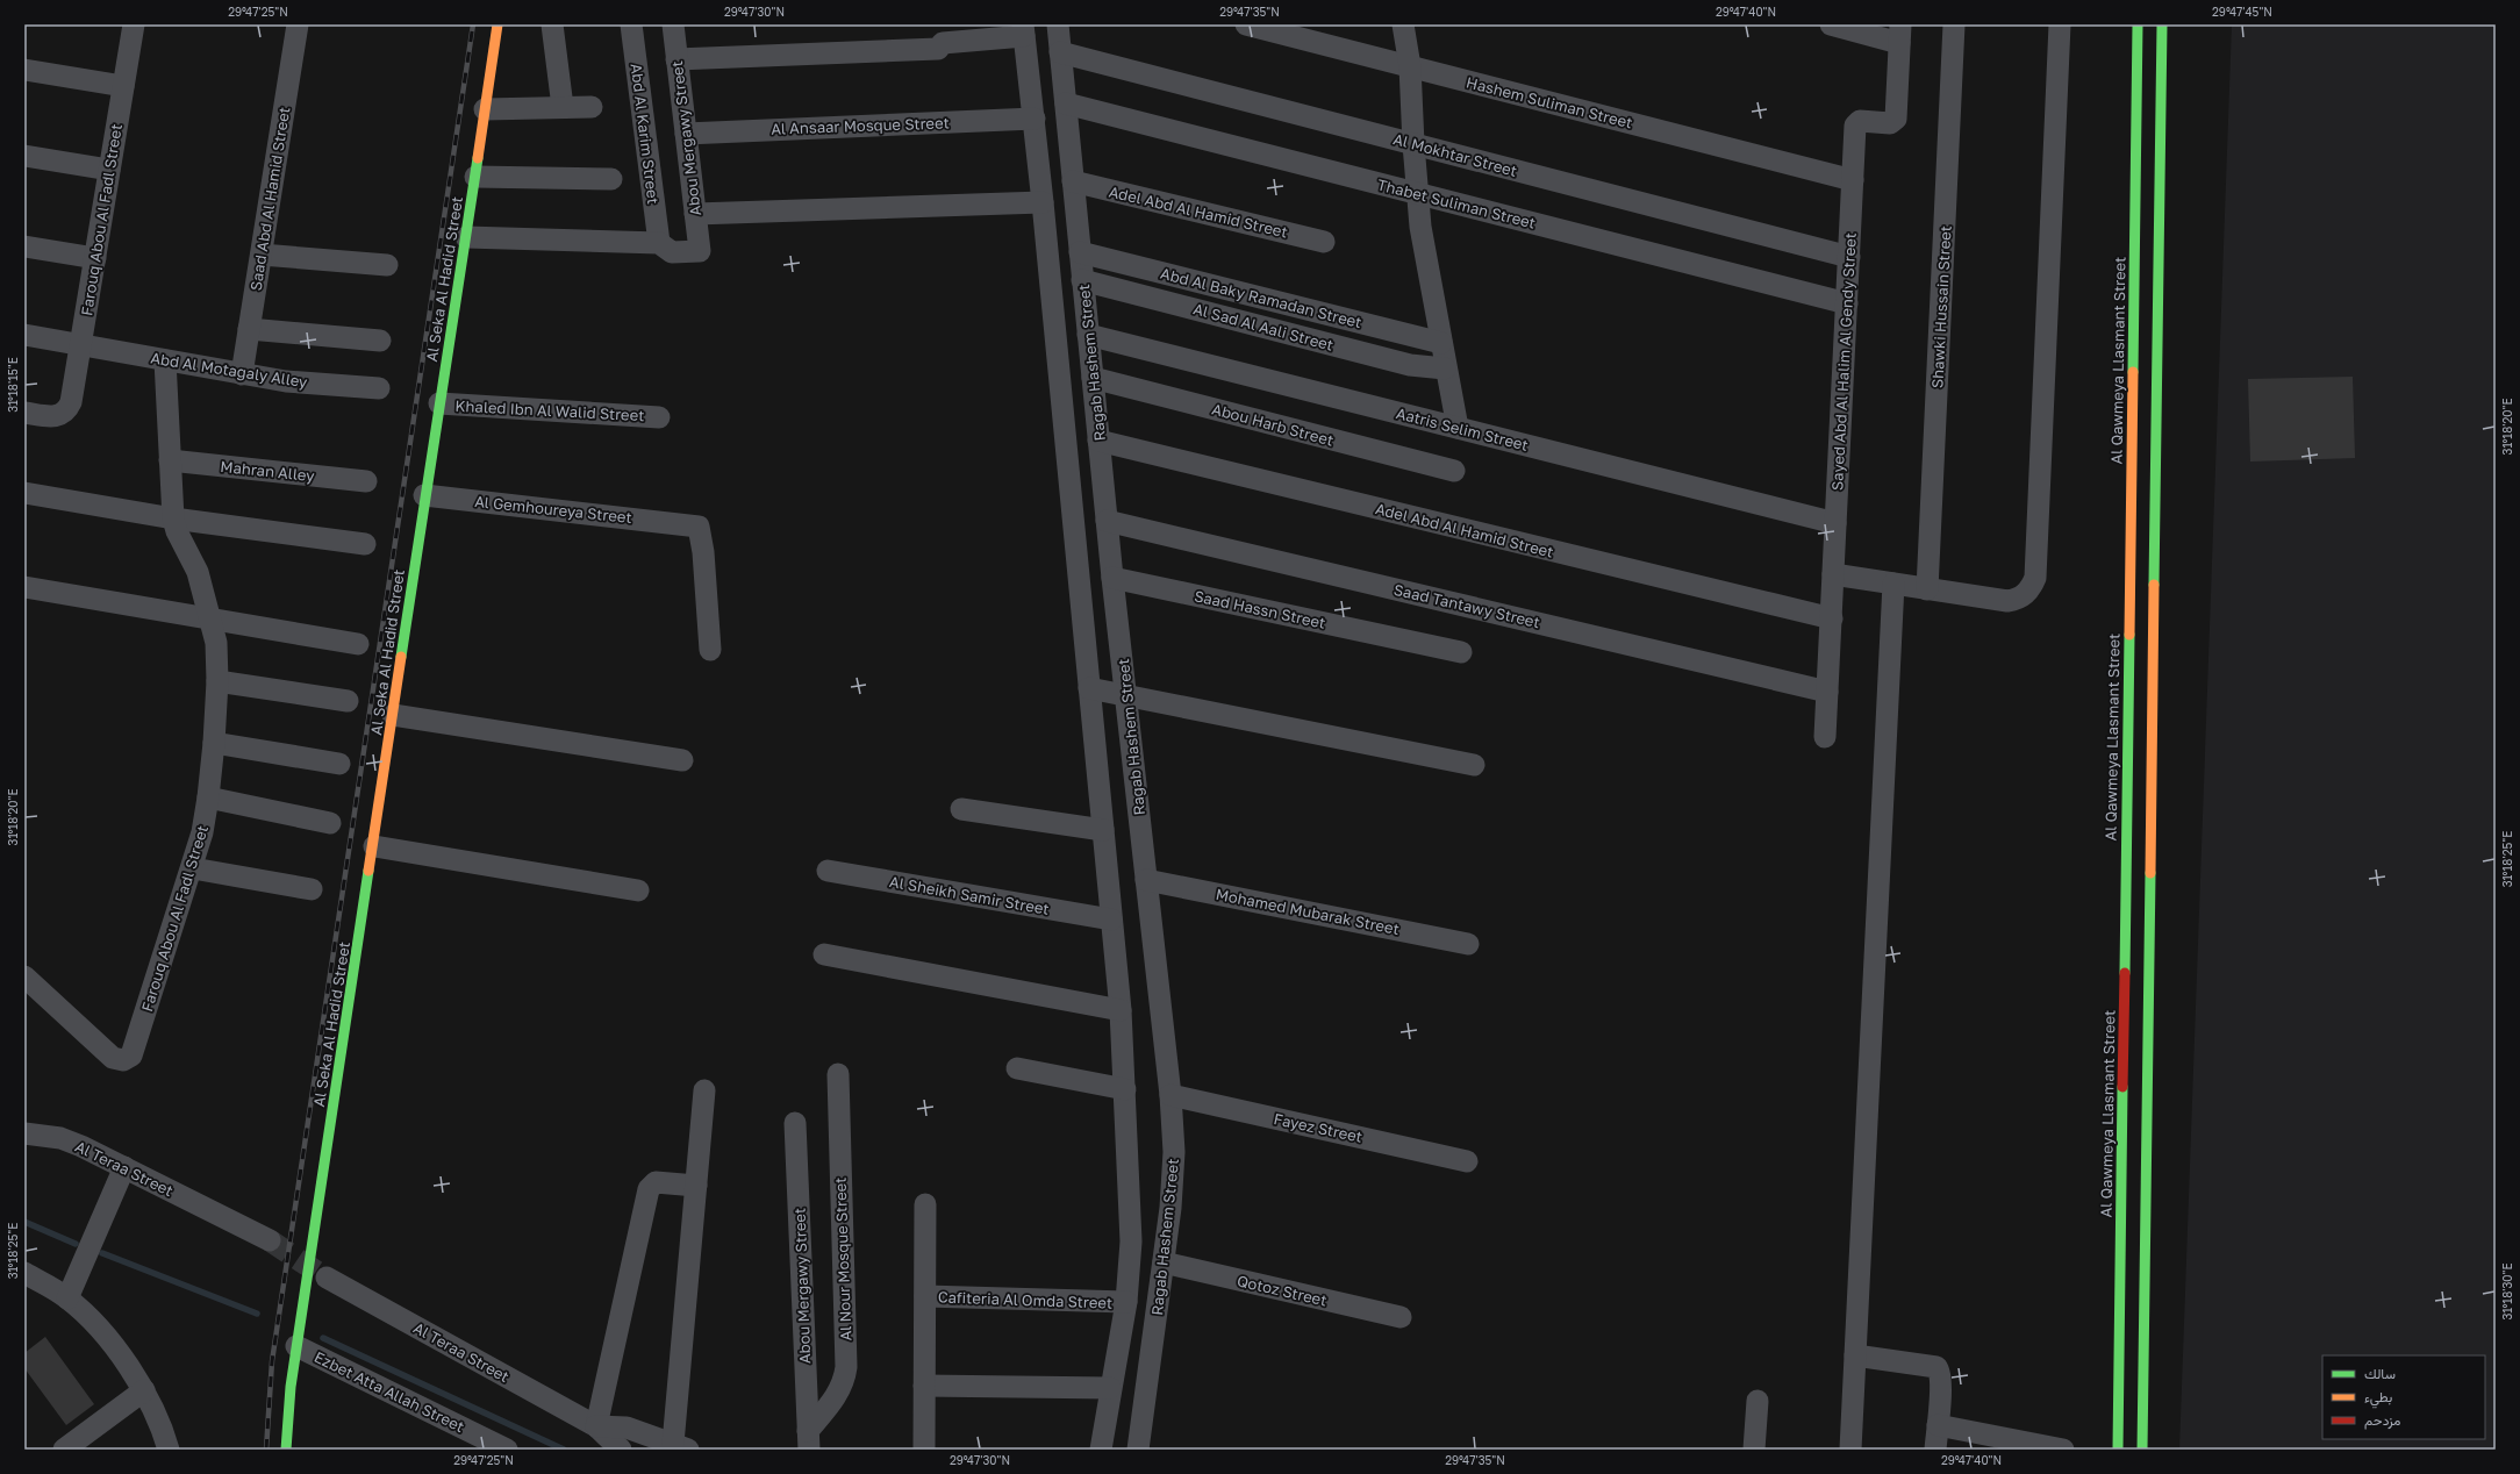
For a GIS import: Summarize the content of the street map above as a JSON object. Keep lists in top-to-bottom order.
{
  "streets": {
    "main road": ["Al Seka Al Hadid Street", "Al Qawmeya Llasmant Street"],
    "street": [
      "Hashem Suliman Street",
      "Al Ansaar Mosque Street",
      "Abd Al Karim Street",
      "Abou Mergawy Street",
      "Al Mokhtar Street",
      "Saad Abd Al Hamid Street",
      "Thabet Suliman Street",
      "Adel Abd Al Hamid Street",
      "Farouq Abou Al Fadl Street",
      "Abd Al Baky Ramadan Street",
      "Shawki Hussain Street",
      "Al Sad Al Aali Street",
      "Sayed Abd Al Halim Al Gendy Street",
      "Ragab Hashem Street",
      "Abd Al Motagaly Alley",
      "Khaled Ibn Al Walid Street",
      "Abou Harb Street",
      "Aatris Selim Street",
      "Mahran Alley",
      "Al Gemhoureya Street",
      "Saad Tantawy Street",
      "Saad Hassn Street",
      "Al Sheikh Samir Street",
      "Mohamed Mubarak Street",
      "Fayez Street",
      "Al Teraa Street",
      "Al Nour Mosque Street",
      "Qotoz Street",
      "Cafiteria Al Omda Street",
      "Ezbet Atta Allah Street"
    ]
  },
  "crossings": [
    ["Hashem Suliman Street", "Sayed Abd Al Halim Al Gendy Street"],
    ["Al Ansaar Mosque Street", "Abou Mergawy Street"],
    ["Al Ansaar Mosque Street", "Ragab Hashem Street"],
    ["Abd Al Karim Street", "Abou Mergawy Street"],
    ["Abou Mergawy Street", "Al Nour Mosque Street"],
    ["Al Mokhtar Street", "Sayed Abd Al Halim Al Gendy Street"],
    ["Al Mokhtar Street", "Ragab Hashem Street"],
    ["Saad Abd Al Hamid Street", "Abd Al Motagaly Alley"],
    ["Thabet Suliman Street", "Sayed Abd Al Halim Al Gendy Street"],
    ["Thabet Suliman Street", "Ragab Hashem Street"],
    ["Adel Abd Al Hamid Street", "Sayed Abd Al Halim Al Gendy Street"],
    ["Adel Abd Al Hamid Street", "Ragab Hashem Street"],
    ["Farouq Abou Al Fadl Street", "Abd Al Motagaly Alley"],
    ["Farouq Abou Al Fadl Street", "Mahran Alley"],
    ["Al Seka Al Hadid Street", "Khaled Ibn Al Walid Street"],
    ["Al Seka Al Hadid Street", "Al Gemhoureya Street"],
    ["Al Seka Al Hadid Street", "Ezbet Atta Allah Street"],
    ["Abd Al Baky Ramadan Street", "Ragab Hashem Street"],
    ["Al Sad Al Aali Street", "Ragab Hashem Street"],
    ["Sayed Abd Al Halim Al Gendy Street", "Aatris Selim Street"],
    ["Sayed Abd Al Halim Al Gendy Street", "Saad Tantawy Street"],
    ["Ragab Hashem Street", "Abou Harb Street"],
    ["Ragab Hashem Street", "Aatris Selim Street"],
    ["Ragab Hashem Street", "Saad Tantawy Street"],
    ["Ragab Hashem Street", "Saad Hassn Street"],
    ["Ragab Hashem Street", "Al Sheikh Samir Street"],
    ["Ragab Hashem Street", "Mohamed Mubarak Street"],
    ["Ragab Hashem Street", "Fayez Street"],
    ["Ragab Hashem Street", "Qotoz Street"],
    ["Ragab Hashem Street", "Cafiteria Al Omda Street"]
  ],
  "legend": ["سالك", "بطيء", "مزدحم"],
  "coordinates": [
    "29°47'25\"N",
    "29°47'30\"N",
    "29°47'35\"N",
    "29°47'40\"N",
    "29°47'45\"N",
    "31°18'15\"E",
    "31°18'20\"E",
    "31°18'25\"E",
    "31°18'30\"E"
  ]
}
